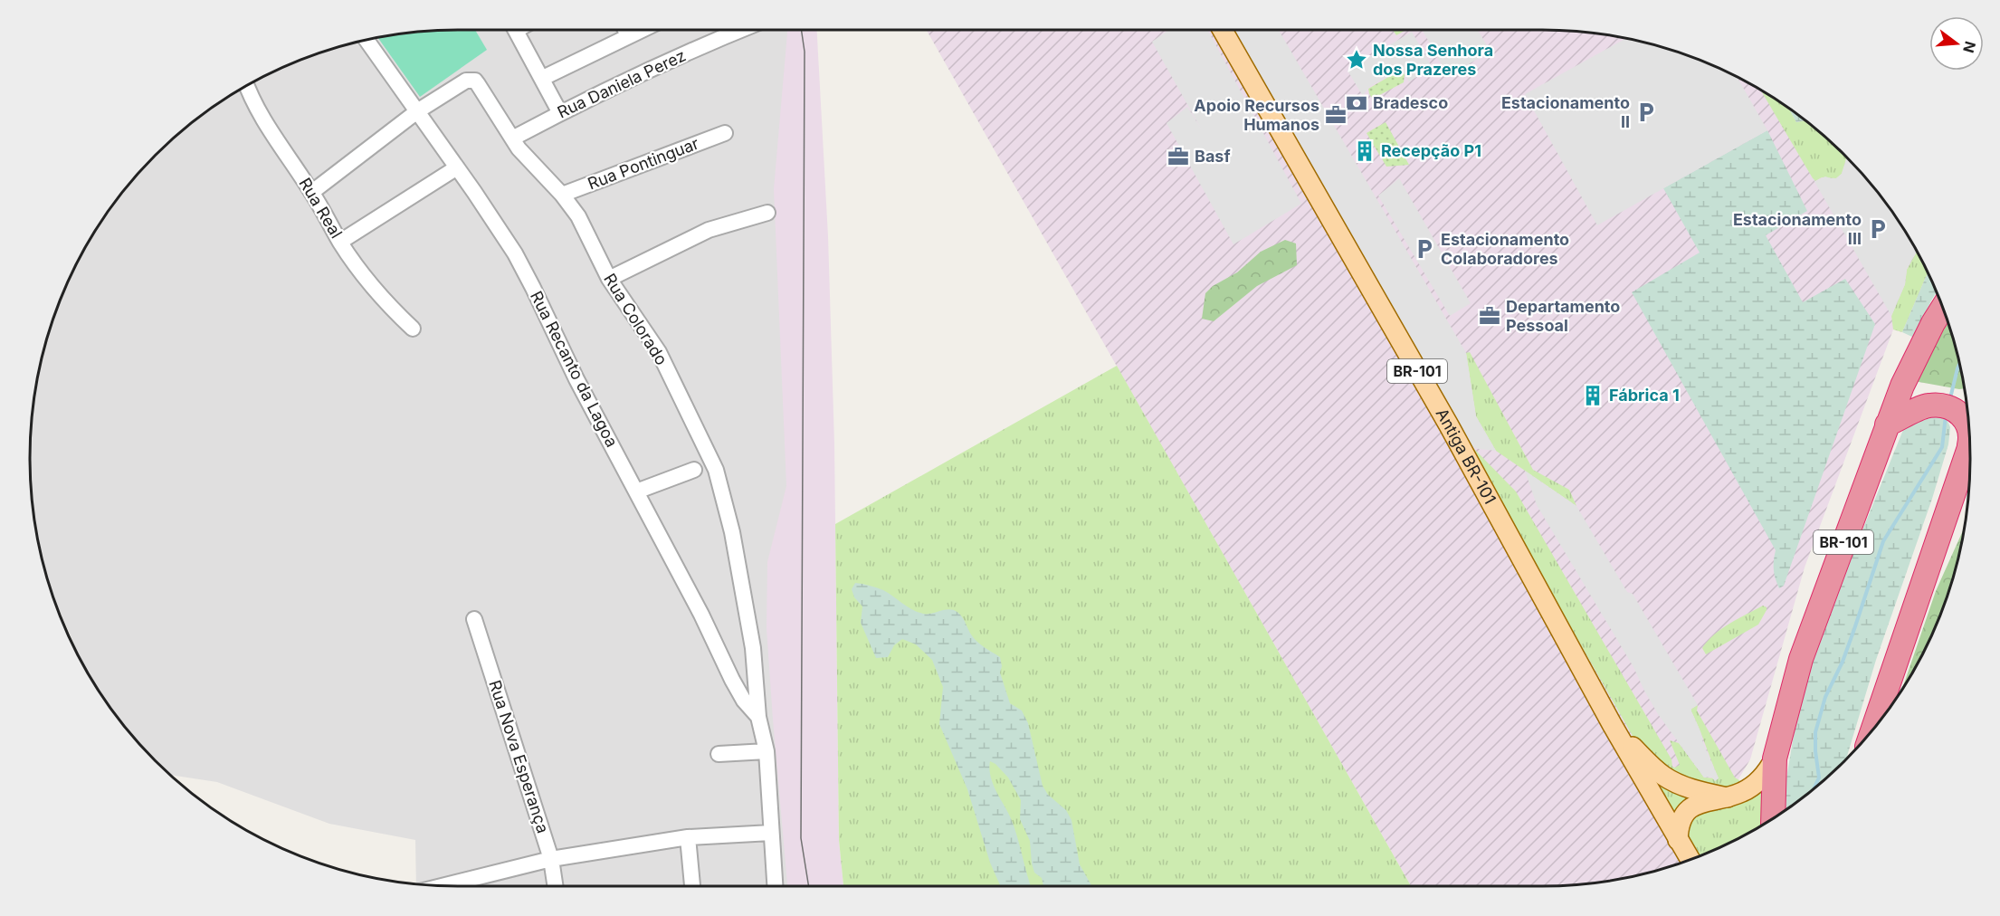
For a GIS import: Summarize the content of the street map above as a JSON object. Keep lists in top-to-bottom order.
{
  "streets": {
    "highway": ["BR-101"],
    "main road": ["Antiga BR-101"],
    "street": [
      "Rua Daniela Perez",
      "Rua Pontinguar",
      "Rua Real",
      "Rua Colorado",
      "Rua Recanto da Lagoa",
      "Rua Nova Esperança"
    ]
  },
  "crossings": [
    ["Rua Daniela Perez", "Rua Colorado"],
    ["Rua Pontinguar", "Rua Colorado"],
    ["Rua Colorado", "Rua Recanto da Lagoa"],
    ["BR-101", "Antiga BR-101"]
  ],
  "places": {
    "place": ["Nossa Senhora dos Prazeres"],
    "bank": ["Bradesco"],
    "parking": ["Estacionamento II", "Estacionamento III", "Estacionamento Colaboradores"],
    "office": ["Apoio Recursos Humanos", "Basf", "Departamento Pessoal"],
    "building": ["Recepção P1", "Fábrica 1"]
  },
  "north": "right"
}
